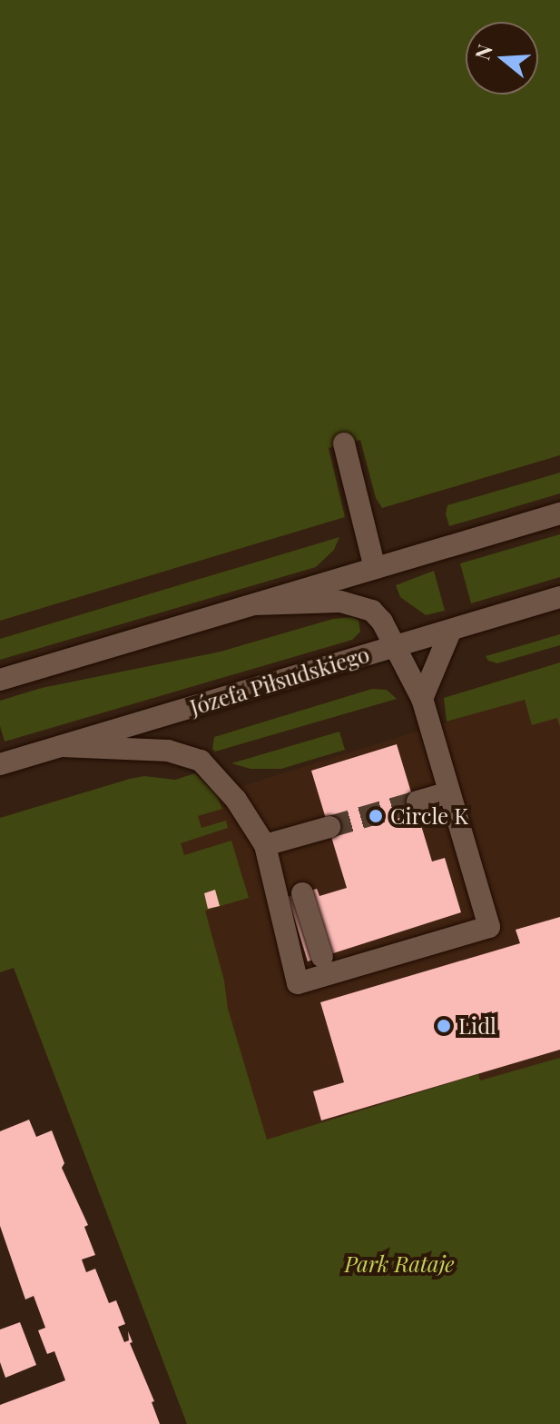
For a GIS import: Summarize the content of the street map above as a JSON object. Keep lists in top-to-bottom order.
{
  "streets": {
    "street": ["Józefa Piłsudskiego"]
  },
  "parks": ["Park Rataje"],
  "places": ["Circle K", "Lidl"],
  "north": "left"
}
